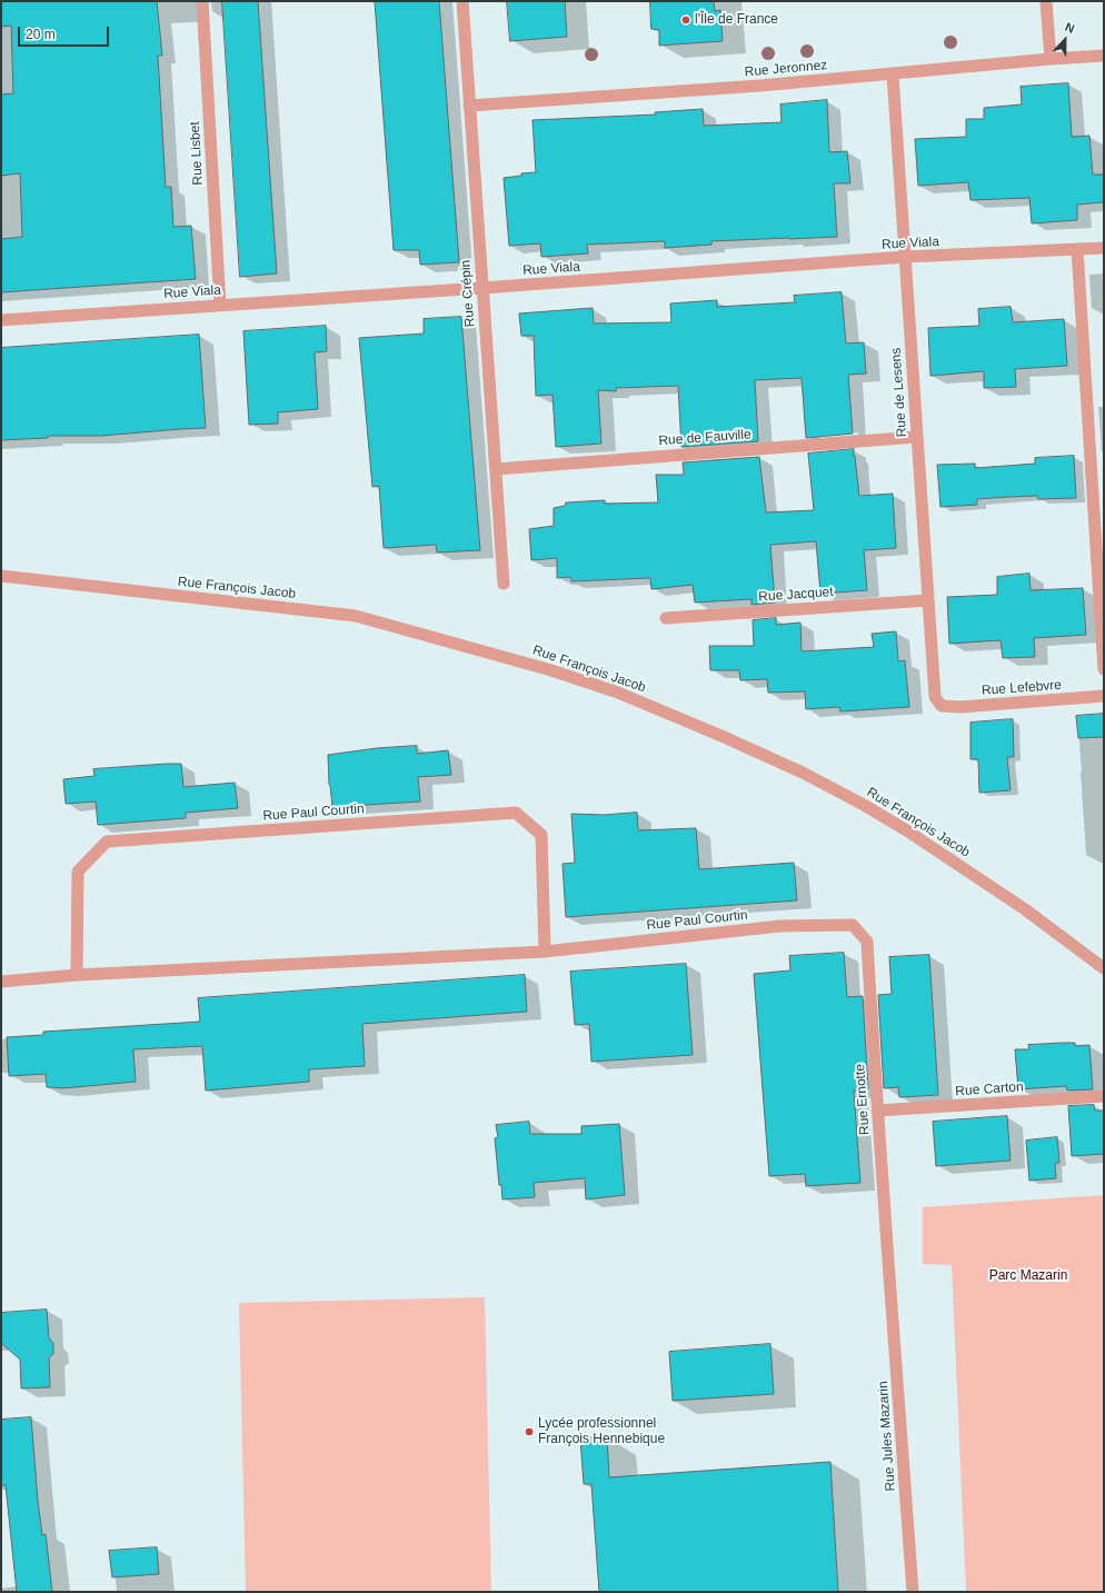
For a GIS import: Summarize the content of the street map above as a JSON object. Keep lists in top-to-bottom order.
{
  "streets": {
    "street": [
      "Rue Jeronnez",
      "Rue Lisbet",
      "Rue Viala",
      "Rue Crépin",
      "Rue de Lesens",
      "Rue de Fauville",
      "Rue François Jacob",
      "Rue Jacquet",
      "Rue Lefebvre",
      "Rue Paul Courtin",
      "Rue Carton",
      "Rue Ernotte",
      "Rue Jules Mazarin"
    ]
  },
  "crossings": [
    ["Rue Jeronnez", "Rue Crépin"],
    ["Rue Jeronnez", "Rue de Lesens"],
    ["Rue Lisbet", "Rue Viala"],
    ["Rue Viala", "Rue Crépin"],
    ["Rue Viala", "Rue de Lesens"],
    ["Rue Crépin", "Rue de Fauville"],
    ["Rue de Lesens", "Rue de Fauville"],
    ["Rue de Lesens", "Rue Jacquet"],
    ["Rue de Lesens", "Rue Lefebvre"],
    ["Rue Paul Courtin", "Rue Ernotte"],
    ["Rue Carton", "Rue Ernotte"],
    ["Rue Ernotte", "Rue Jules Mazarin"]
  ],
  "parks": ["Parc Mazarin"],
  "places": ["l'Île de France", "Lycée professionnel François Hennebique"],
  "scale_bar": "20 m",
  "north": "top"
}
